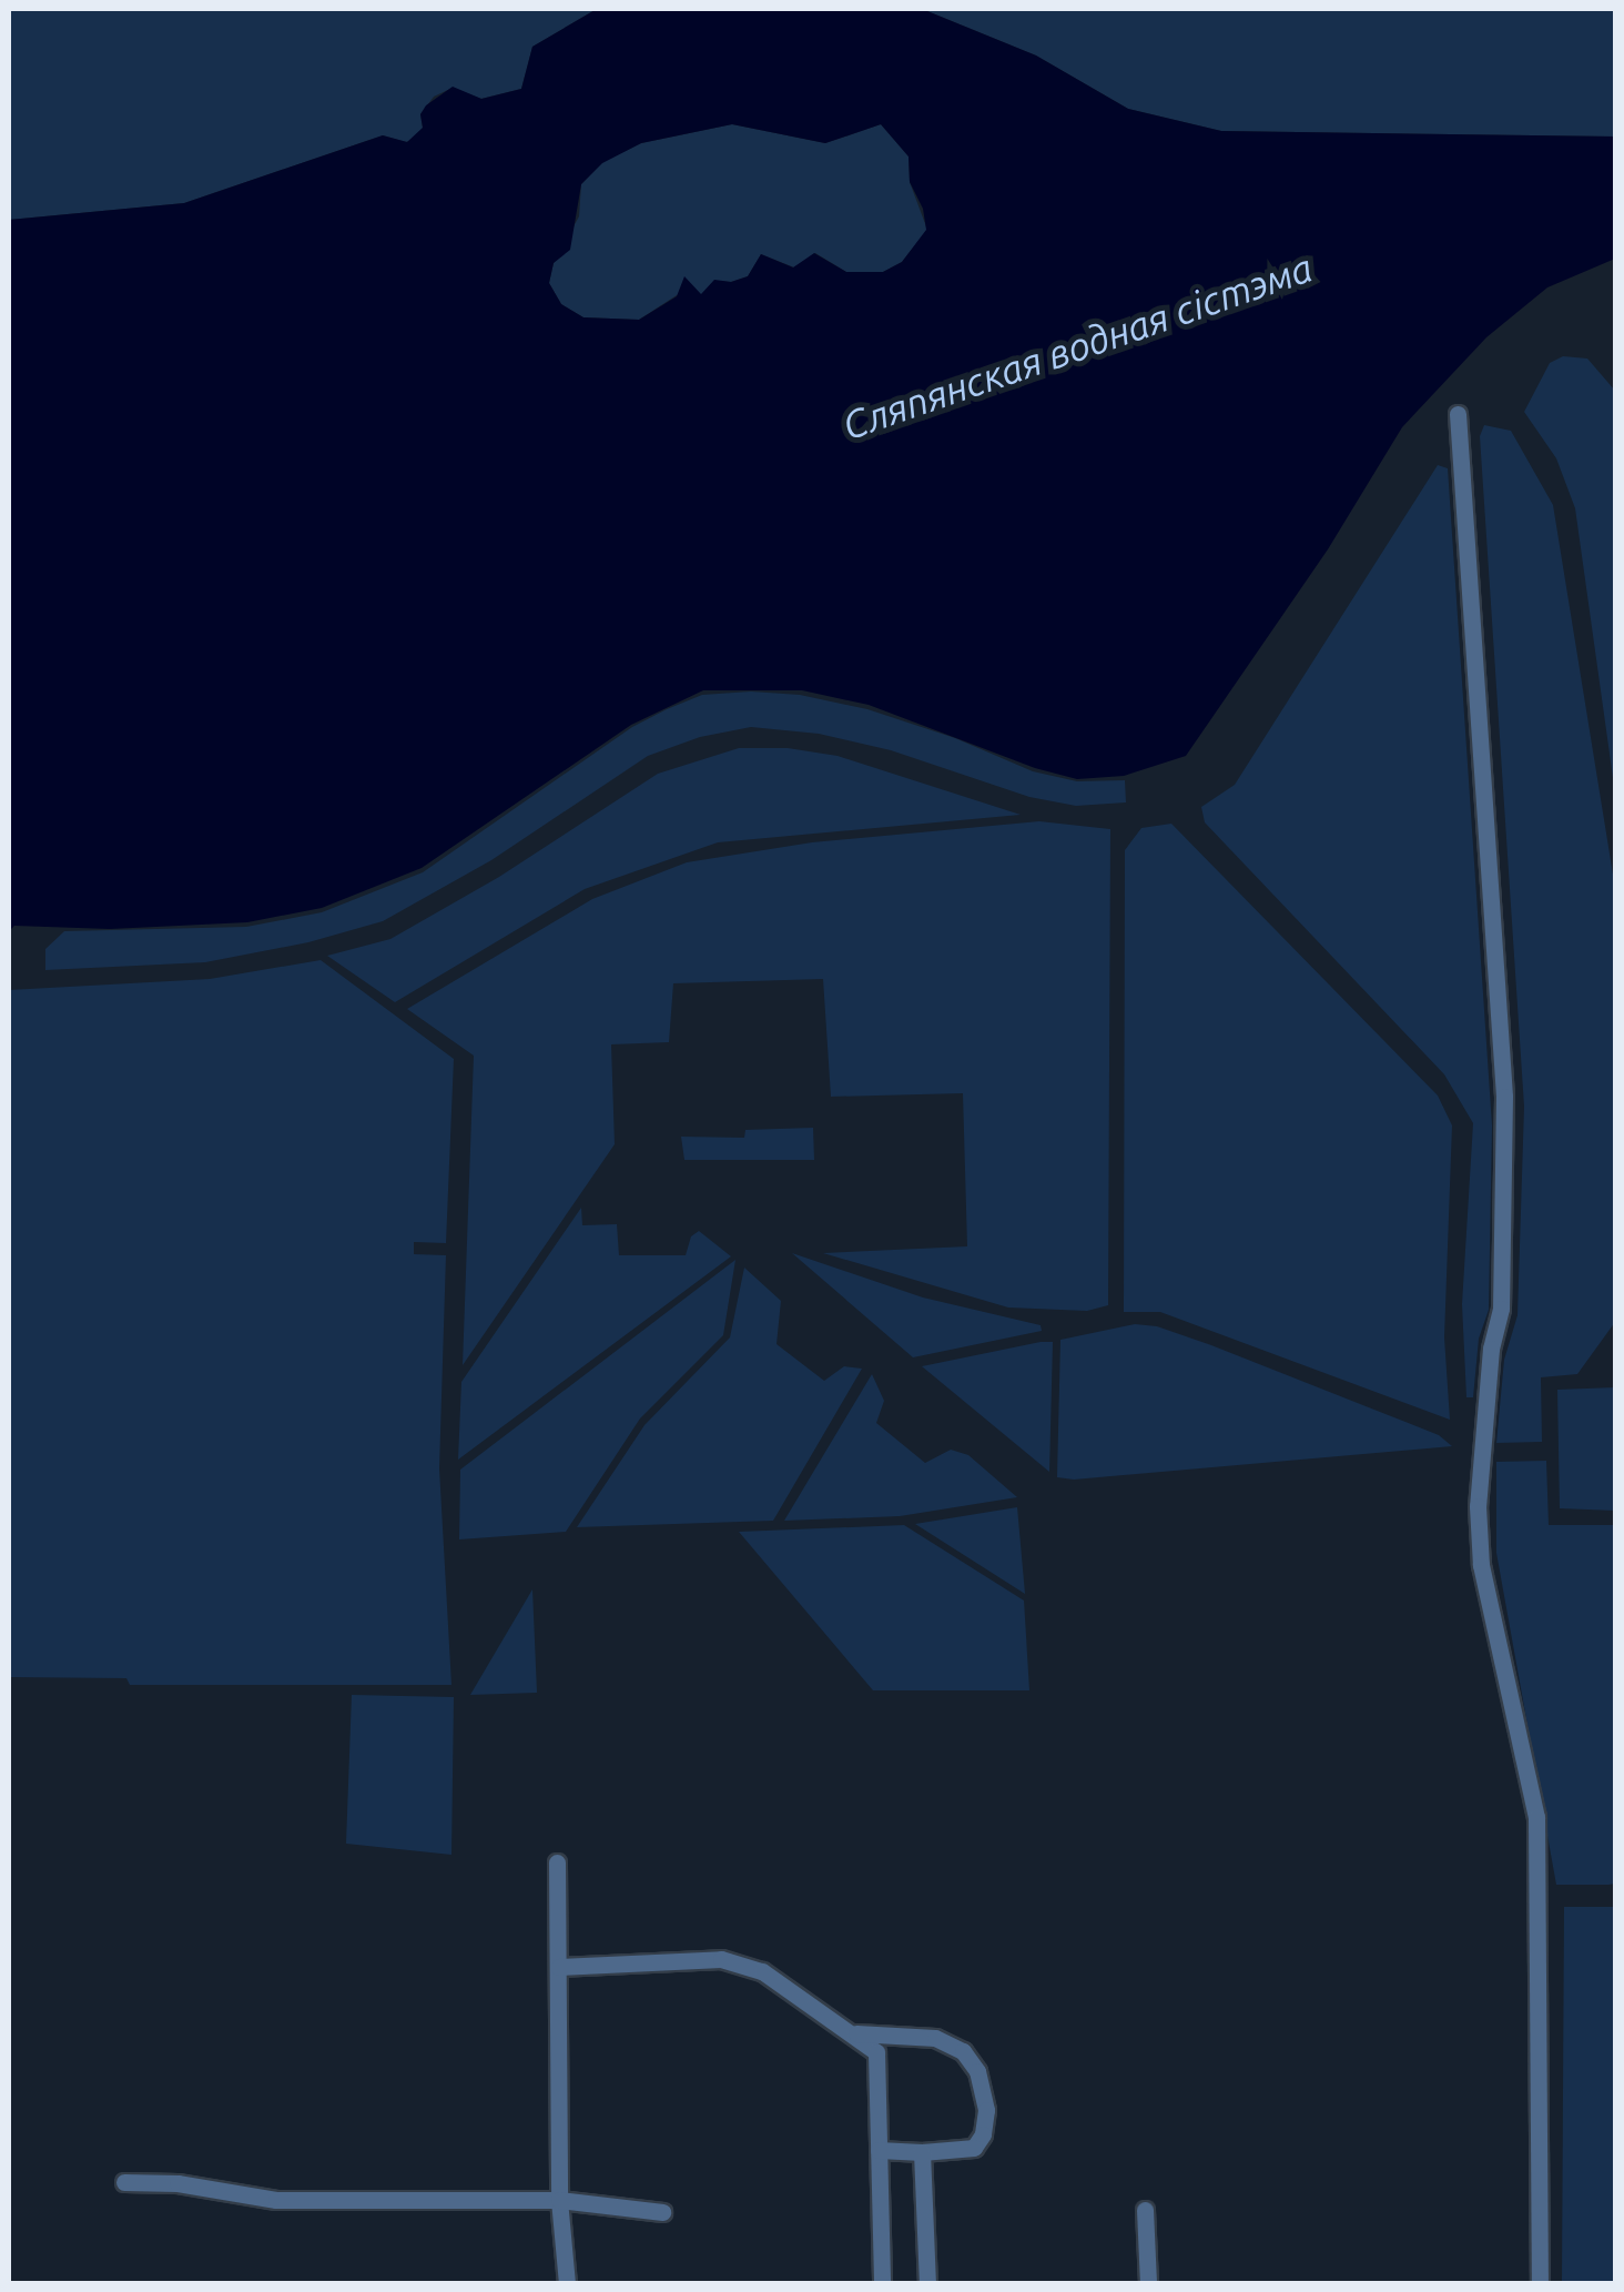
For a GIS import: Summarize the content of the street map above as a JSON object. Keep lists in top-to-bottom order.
{
  "water": ["Сляпянская водная сістэма"]
}
